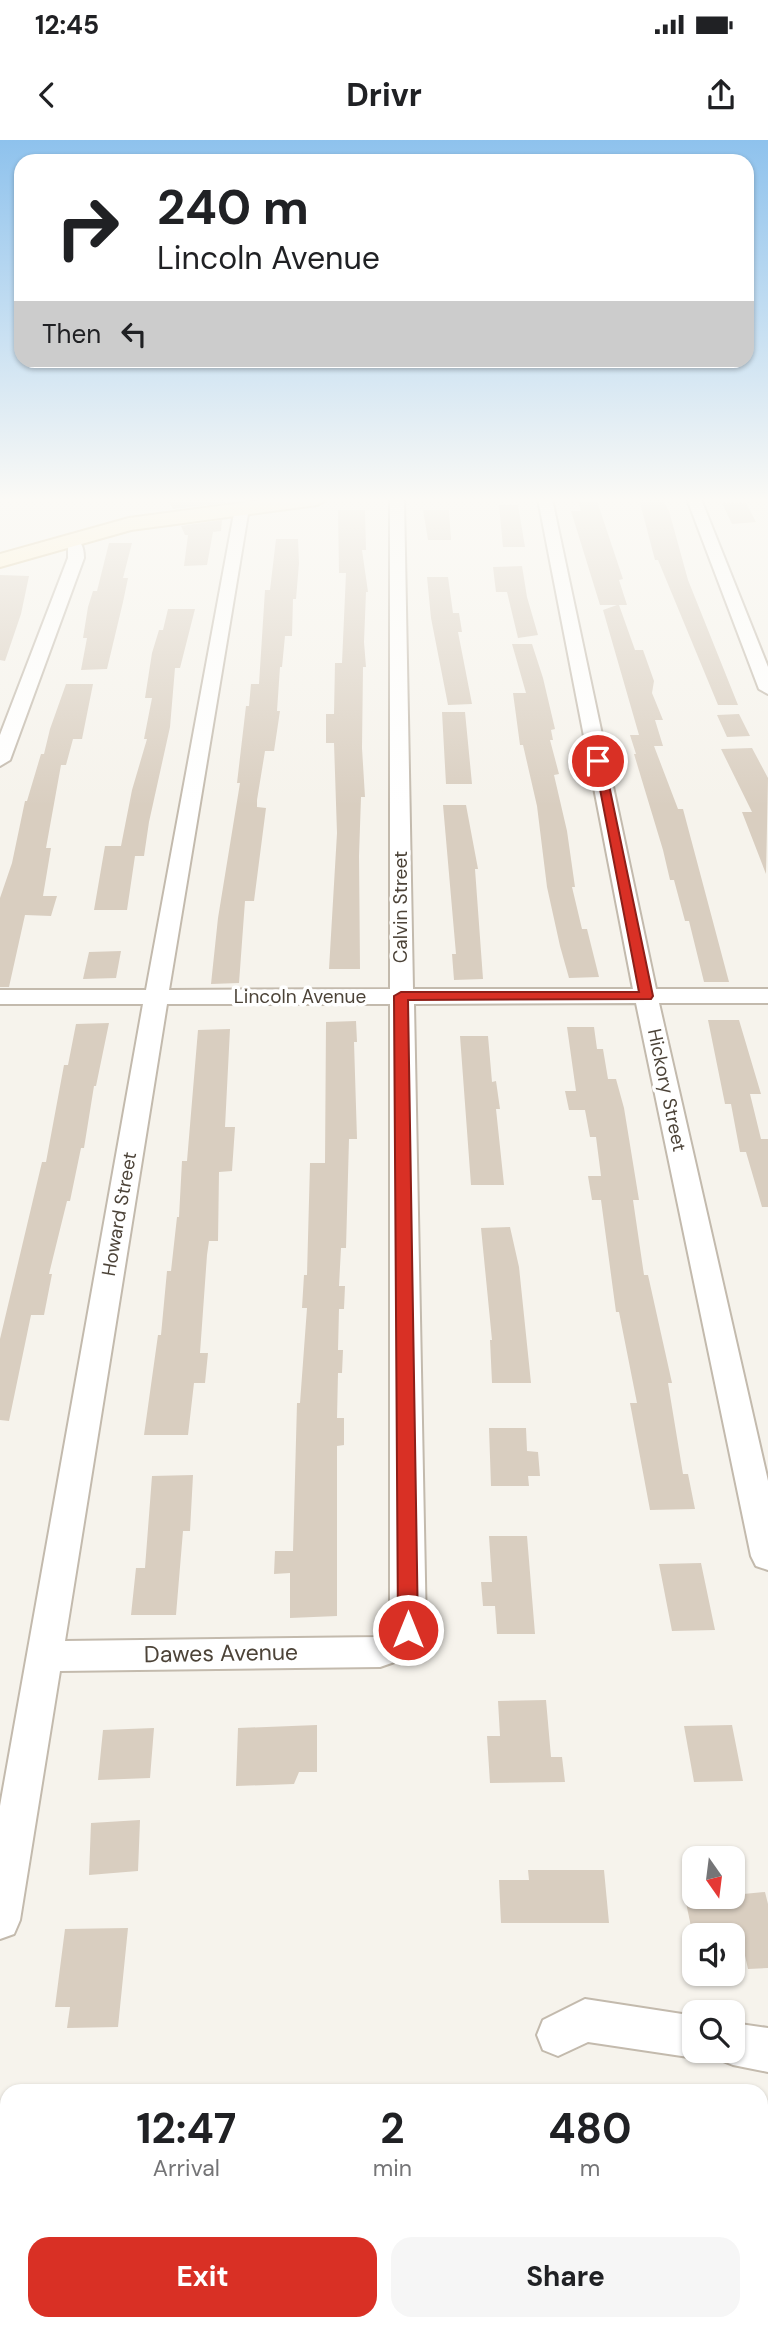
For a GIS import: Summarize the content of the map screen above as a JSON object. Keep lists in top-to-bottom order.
{
  "streets": {
    "street": [
      "Calvin Street",
      "Lincoln Avenue",
      "Hickory Street",
      "Howard Street",
      "Dawes Avenue"
    ]
  },
  "crossings": [
    ["Calvin Street", "Lincoln Avenue"],
    ["Calvin Street", "Dawes Avenue"],
    ["Lincoln Avenue", "Hickory Street"],
    ["Lincoln Avenue", "Howard Street"],
    ["Howard Street", "Dawes Avenue"]
  ],
  "north": "bottom",
  "page": {
    "status": "12:45",
    "header": "Drivr",
    "turn": ["240 m", "Lincoln Avenue"],
    "then": "Then",
    "eta": [
      "12:47",
      "Arrival",
      "2",
      "min",
      "480",
      "m"
    ],
    "buttons": ["Exit", "Share"]
  }
}
